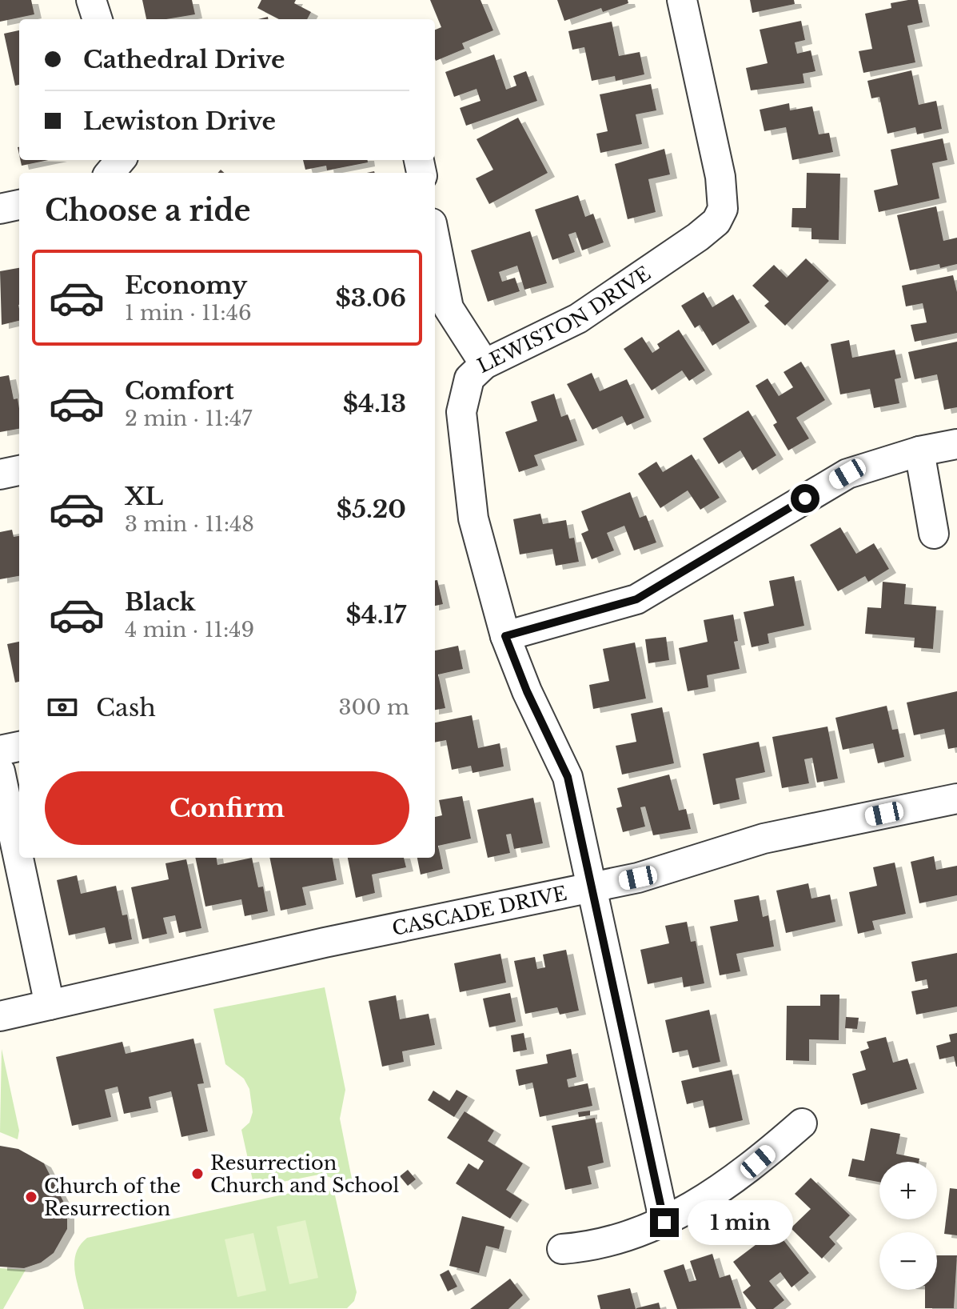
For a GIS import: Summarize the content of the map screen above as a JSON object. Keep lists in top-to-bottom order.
{
  "streets": {
    "street": ["LEWISTON DRIVE", "CASCADE DRIVE"]
  },
  "crossings": [
    ["LEWISTON DRIVE", "CASCADE DRIVE"]
  ],
  "places": ["Resurrection Church and School", "Church of the Resurrection"],
  "page": {
    "banner": ["Cathedral Drive", "Lewiston Drive"],
    "heading": "Choose a ride",
    "list": [
      {
        "name": "Economy",
        "note": "1 min · 11:46",
        "value": "$3.06"
      },
      {
        "name": "Comfort",
        "note": "2 min · 11:47",
        "value": "$4.13"
      },
      {
        "name": "XL",
        "note": "3 min · 11:48",
        "value": "$5.20"
      },
      {
        "name": "Black",
        "note": "4 min · 11:49",
        "value": "$4.17"
      }
    ],
    "pay": ["Cash", "300 m"],
    "buttons": "Confirm",
    "map_buttons": ["+", "−"],
    "bubble": "1 min"
  }
}
